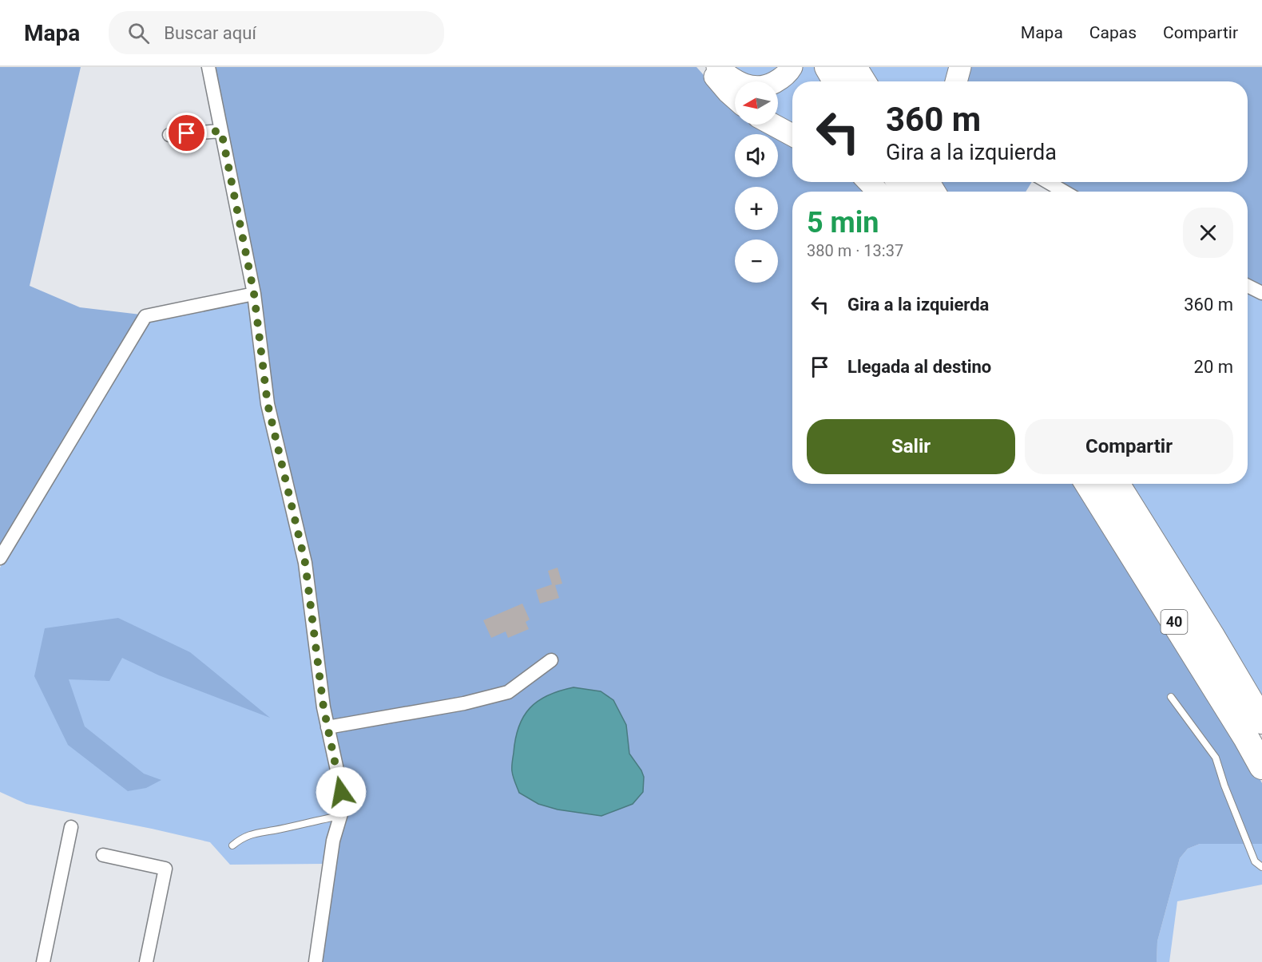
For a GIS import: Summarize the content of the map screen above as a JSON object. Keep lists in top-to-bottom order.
{
  "streets": {
    "highway": ["40"]
  },
  "north": "left",
  "page": {
    "header": "Mapa",
    "search": "Buscar aquí",
    "nav": ["Mapa", "Capas", "Compartir"],
    "map_buttons": ["+", "−"],
    "turn": ["360 m", "Gira a la izquierda"],
    "heading": ["5 min", "380 m · 13:37"],
    "list": [
      {
        "name": "Gira a la izquierda",
        "value": "360 m"
      },
      {
        "name": "Llegada al destino",
        "value": "20 m"
      }
    ],
    "buttons": ["Salir", "Compartir"]
  }
}
